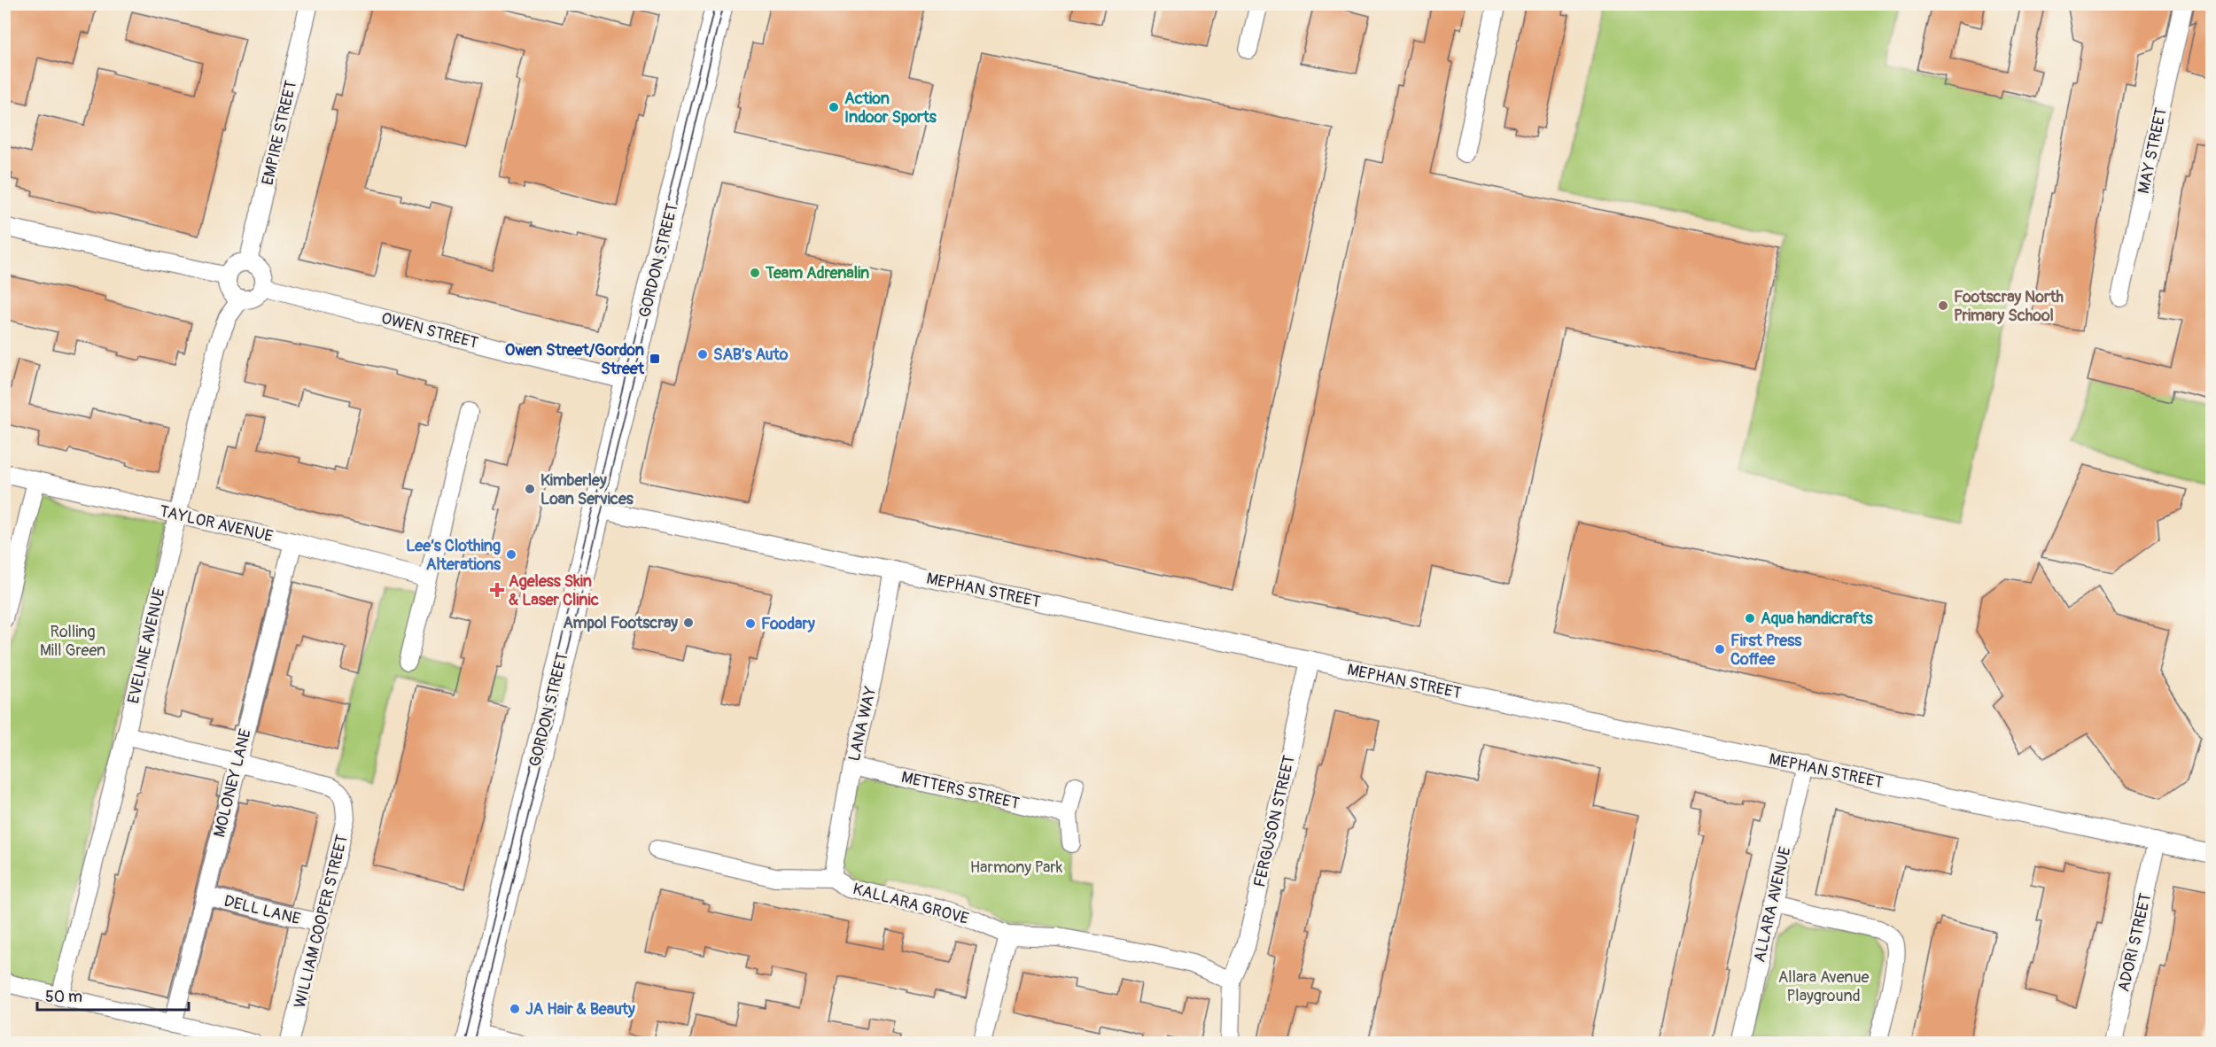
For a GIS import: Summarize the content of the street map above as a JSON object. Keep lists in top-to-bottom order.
{
  "streets": {
    "main road": ["GORDON STREET"],
    "street": [
      "EMPIRE STREET",
      "MAY STREET",
      "OWEN STREET",
      "TAYLOR AVENUE",
      "MEPHAN STREET",
      "EVELINE AVENUE",
      "LANA WAY",
      "MOLONEY LANE",
      "METTERS STREET",
      "FERGUSON STREET",
      "KALLARA GROVE",
      "ALLARA AVENUE",
      "DELL LANE",
      "WILLIAM COOPER STREET",
      "ADORI STREET"
    ]
  },
  "crossings": [
    ["EMPIRE STREET", "OWEN STREET"],
    ["EMPIRE STREET", "EVELINE AVENUE"],
    ["GORDON STREET", "OWEN STREET"],
    ["GORDON STREET", "MEPHAN STREET"],
    ["OWEN STREET", "EVELINE AVENUE"],
    ["TAYLOR AVENUE", "EVELINE AVENUE"],
    ["TAYLOR AVENUE", "MOLONEY LANE"],
    ["MEPHAN STREET", "LANA WAY"],
    ["MEPHAN STREET", "FERGUSON STREET"],
    ["MEPHAN STREET", "ALLARA AVENUE"],
    ["MEPHAN STREET", "ADORI STREET"],
    ["LANA WAY", "METTERS STREET"],
    ["LANA WAY", "KALLARA GROVE"],
    ["MOLONEY LANE", "DELL LANE"],
    ["MOLONEY LANE", "WILLIAM COOPER STREET"],
    ["FERGUSON STREET", "KALLARA GROVE"],
    ["DELL LANE", "WILLIAM COOPER STREET"]
  ],
  "parks": ["Rolling Mill Green", "Harmony Park", "Allara Avenue Playground"],
  "places": {
    "other": [
      "Action Indoor Sports",
      "Team Adrenalin",
      "Footscray North Primary School",
      "SAB’s Auto",
      "Kimberley Loan Services",
      "Lee’s Clothing Alterations",
      "Aqua handicrafts",
      "Ampol Footscray",
      "Foodary",
      "First Press Coffee",
      "JA Hair & Beauty"
    ],
    "transit": ["Owen Street/Gordon Street"],
    "health": ["Ageless Skin & Laser Clinic"]
  },
  "scale_bar": "50 m"
}
